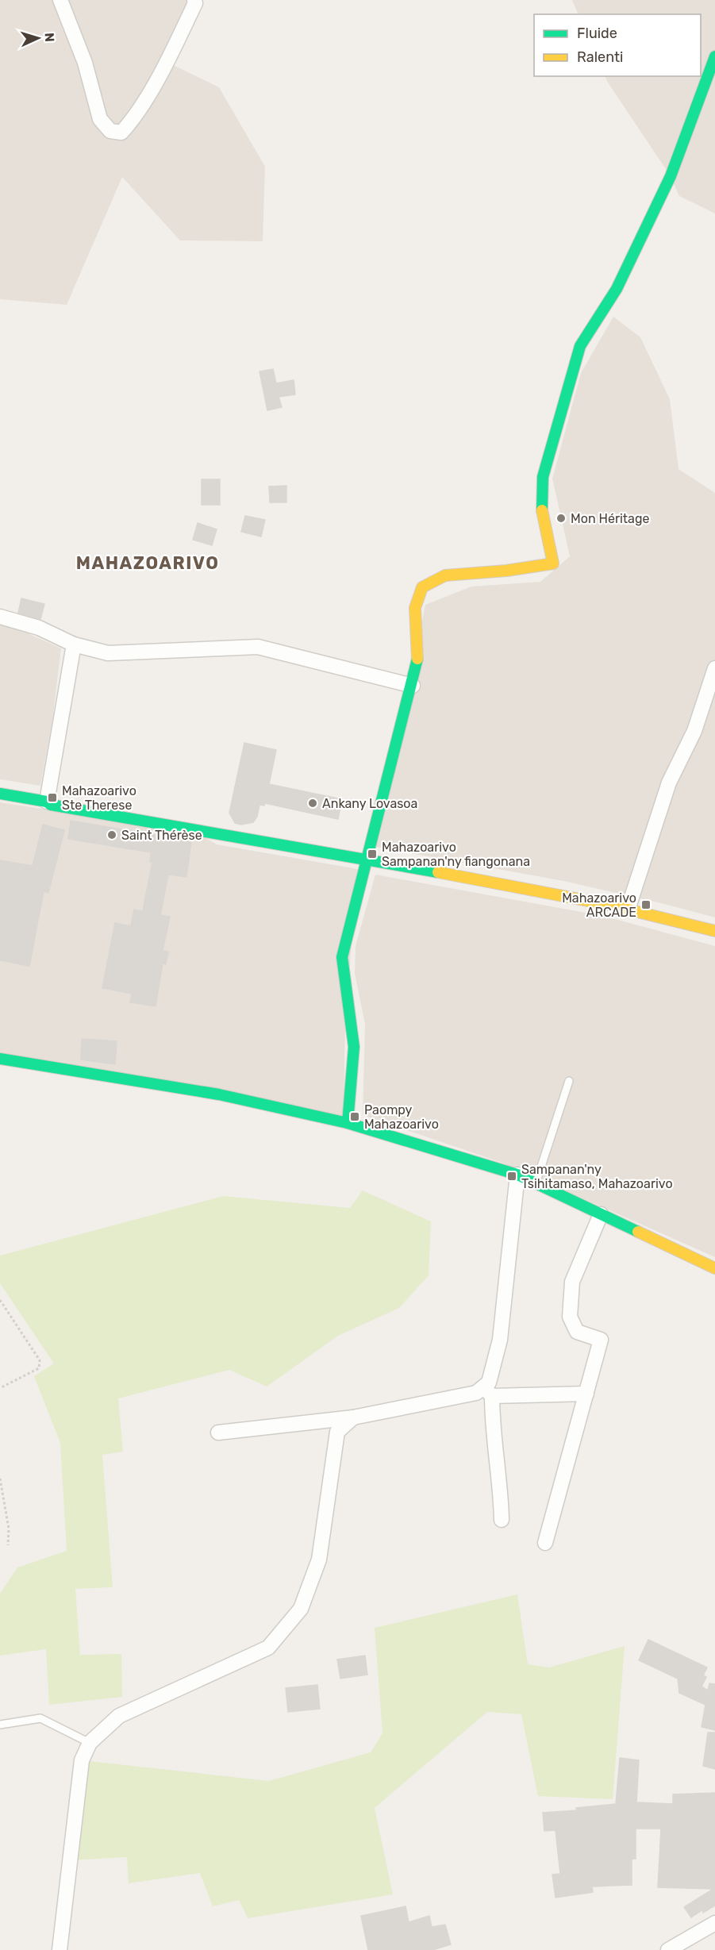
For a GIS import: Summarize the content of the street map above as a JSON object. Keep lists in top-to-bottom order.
{
  "districts": ["MAHAZOARIVO"],
  "places": {
    "other": ["Mon Héritage", "Ankany Lovasoa", "Saint Thérèse"],
    "transit": [
      "Mahazoarivo Ste Therese",
      "Mahazoarivo Sampanan'ny fiangonana",
      "Mahazoarivo ARCADE",
      "Paompy Mahazoarivo",
      "Sampanan'ny Tsihitamaso, Mahazoarivo"
    ]
  },
  "legend": ["Fluide", "Ralenti"],
  "north": "right"
}
